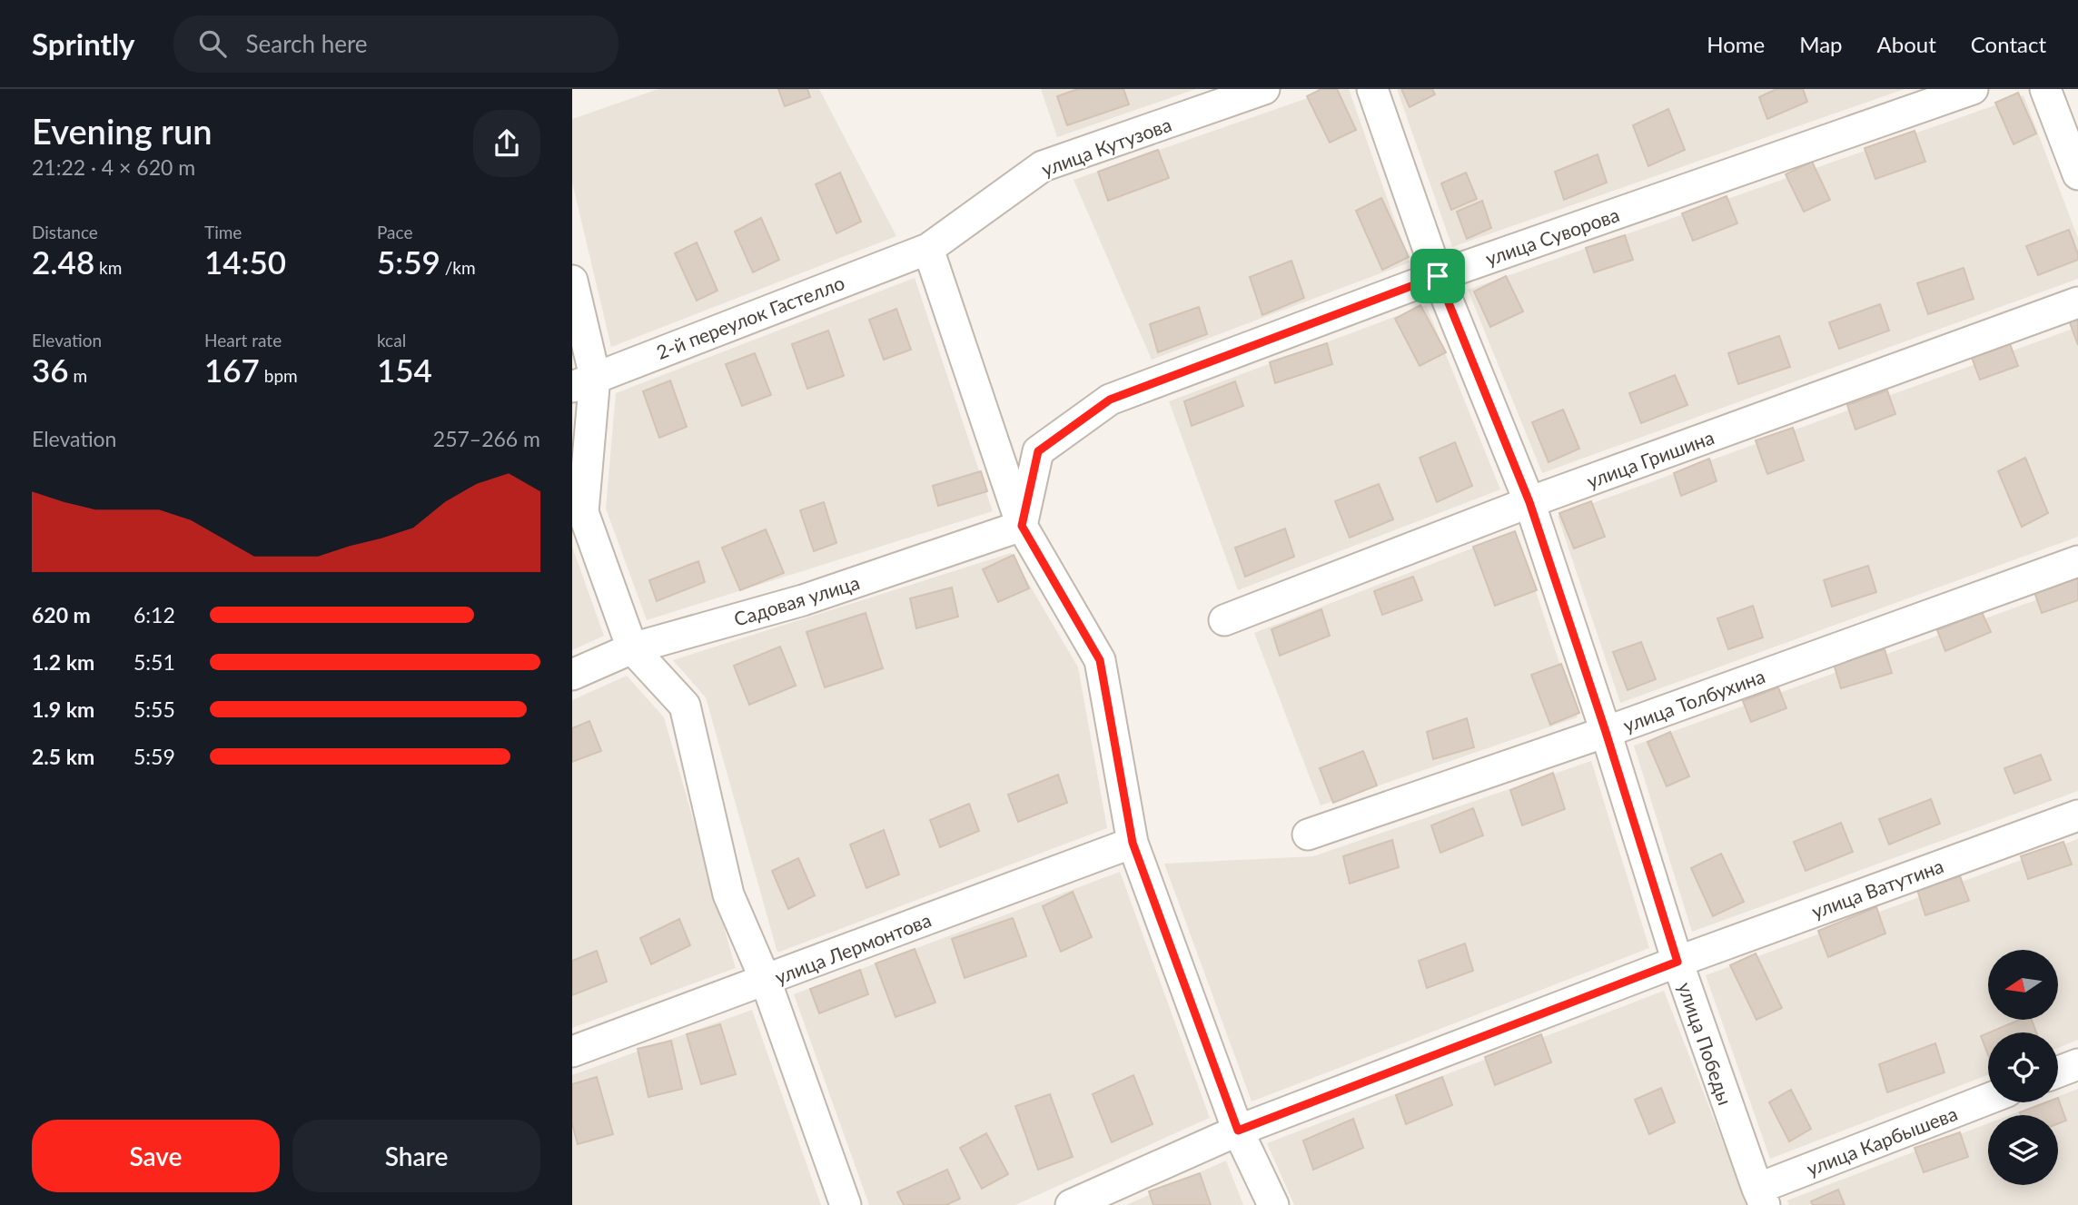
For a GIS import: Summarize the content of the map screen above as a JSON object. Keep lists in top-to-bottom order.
{
  "streets": {
    "street": [
      "улица Кутузова",
      "улица Суворова",
      "2-й переулок Гастелло",
      "улица Гришина",
      "Садовая улица",
      "улица Толбухина",
      "улица Ватутина",
      "улица Лермонтова",
      "улица Победы",
      "улица Карбышева"
    ]
  },
  "crossings": [
    ["улица Кутузова", "2-й переулок Гастелло"],
    ["улица Суворова", "Садовая улица"],
    ["улица Суворова", "улица Победы"],
    ["улица Гришина", "улица Победы"],
    ["улица Толбухина", "улица Победы"],
    ["улица Ватутина", "улица Победы"],
    ["улица Победы", "улица Карбышева"]
  ],
  "north": "left",
  "page": {
    "header": "Sprintly",
    "search": "Search here",
    "nav": [
      "Home",
      "Map",
      "About",
      "Contact"
    ],
    "heading": ["Evening run", "21:22 · 4 × 620 m"],
    "stats": [
      ["Distance", "2.48 km"],
      ["Time", "14:50"],
      ["Pace", "5:59 /km"],
      ["Elevation", "36 m"],
      ["Heart rate", "167 bpm"],
      ["kcal", "154"]
    ],
    "chart": ["Elevation", "257–266 m"],
    "list": [
      {
        "name": "620 m",
        "note": "6:12"
      },
      {
        "name": "1.2 km",
        "note": "5:51"
      },
      {
        "name": "1.9 km",
        "note": "5:55"
      },
      {
        "name": "2.5 km",
        "note": "5:59"
      }
    ],
    "buttons": ["Save", "Share"]
  }
}
